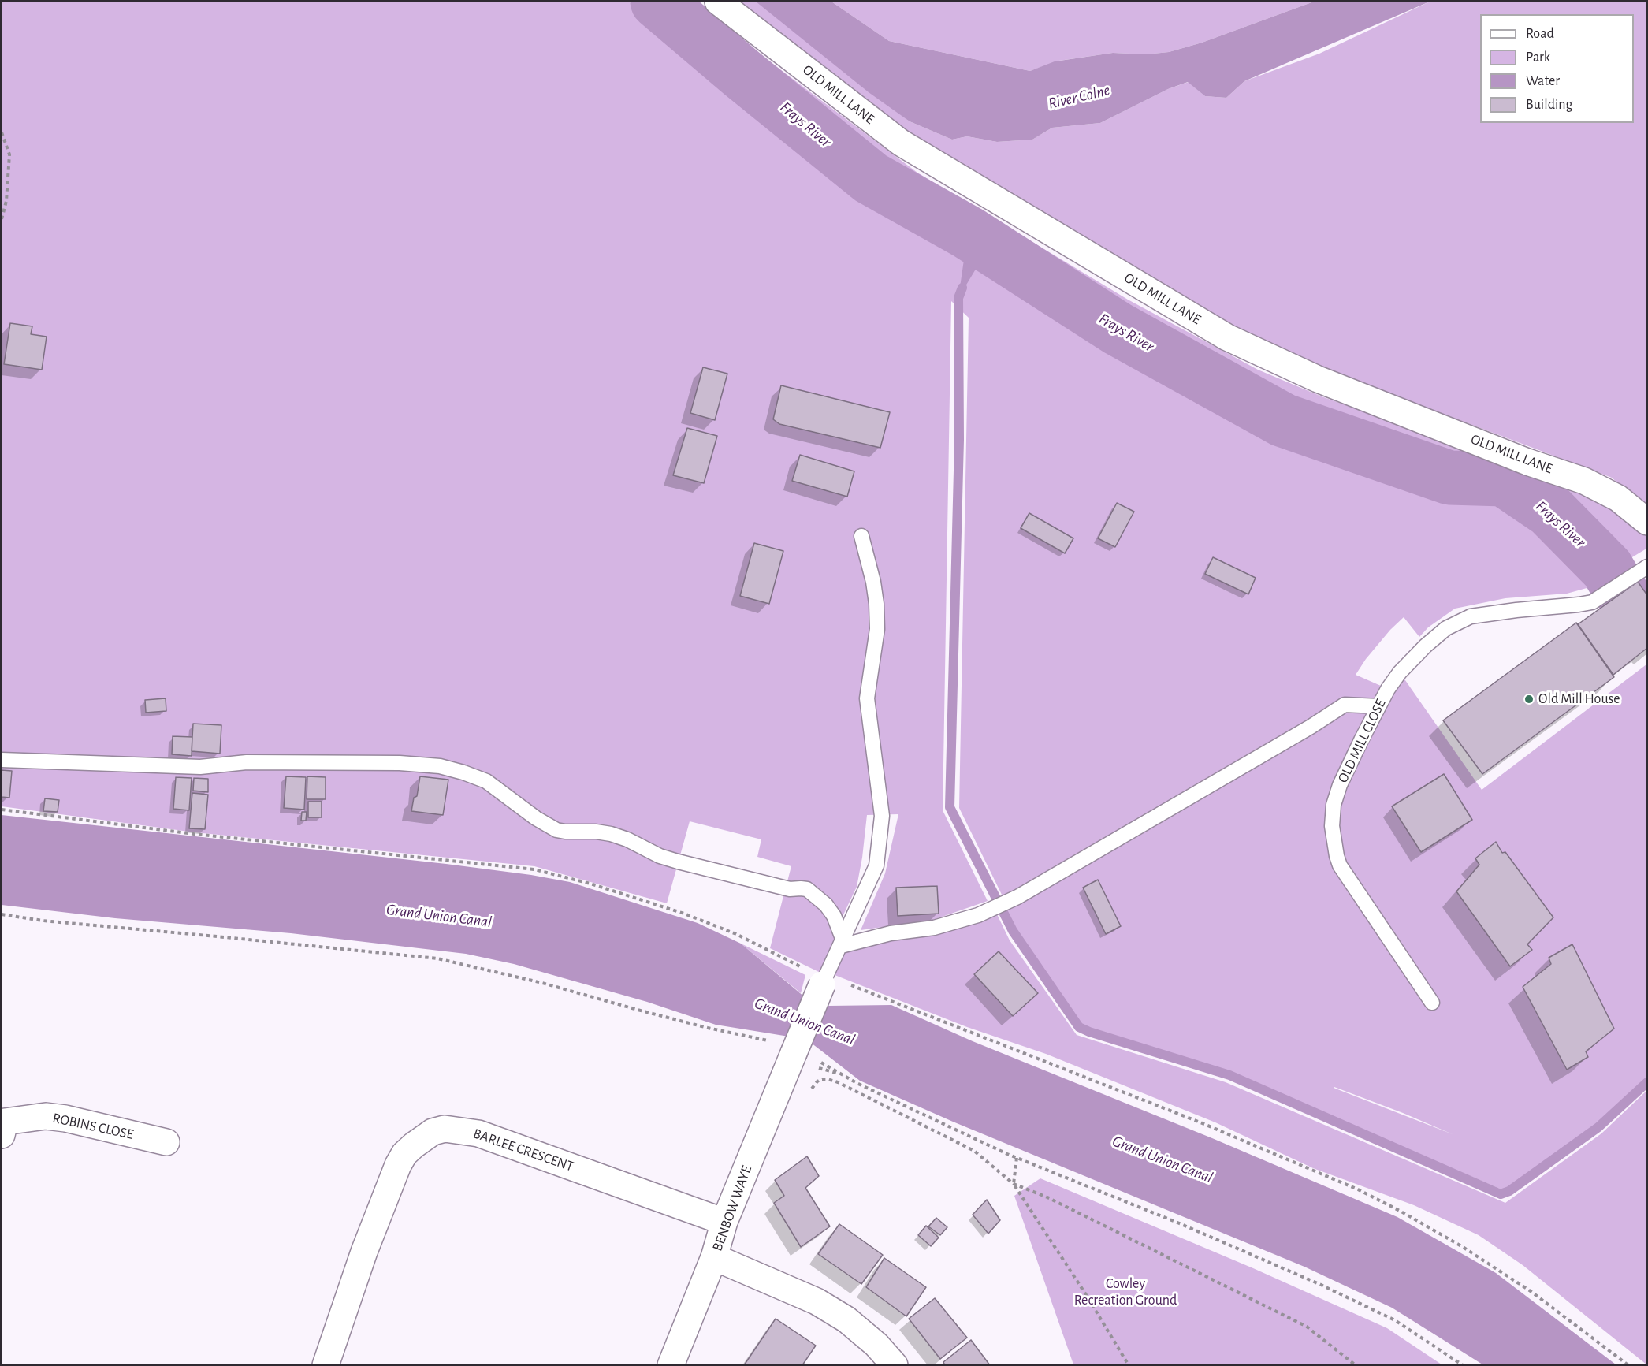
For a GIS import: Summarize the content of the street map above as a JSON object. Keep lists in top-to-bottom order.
{
  "streets": {
    "street": [
      "OLD MILL LANE",
      "ROBINS CLOSE",
      "BARLEE CRESCENT",
      "BENBOW WAYE"
    ],
    "lane": ["OLD MILL CLOSE"]
  },
  "crossings": [
    ["BARLEE CRESCENT", "BENBOW WAYE"]
  ],
  "water": ["River Colne", "Frays River", "Grand Union Canal"],
  "parks": ["Cowley Recreation Ground"],
  "places": ["Old Mill House"],
  "legend": [
    "Road",
    "Park",
    "Water",
    "Building"
  ]
}
